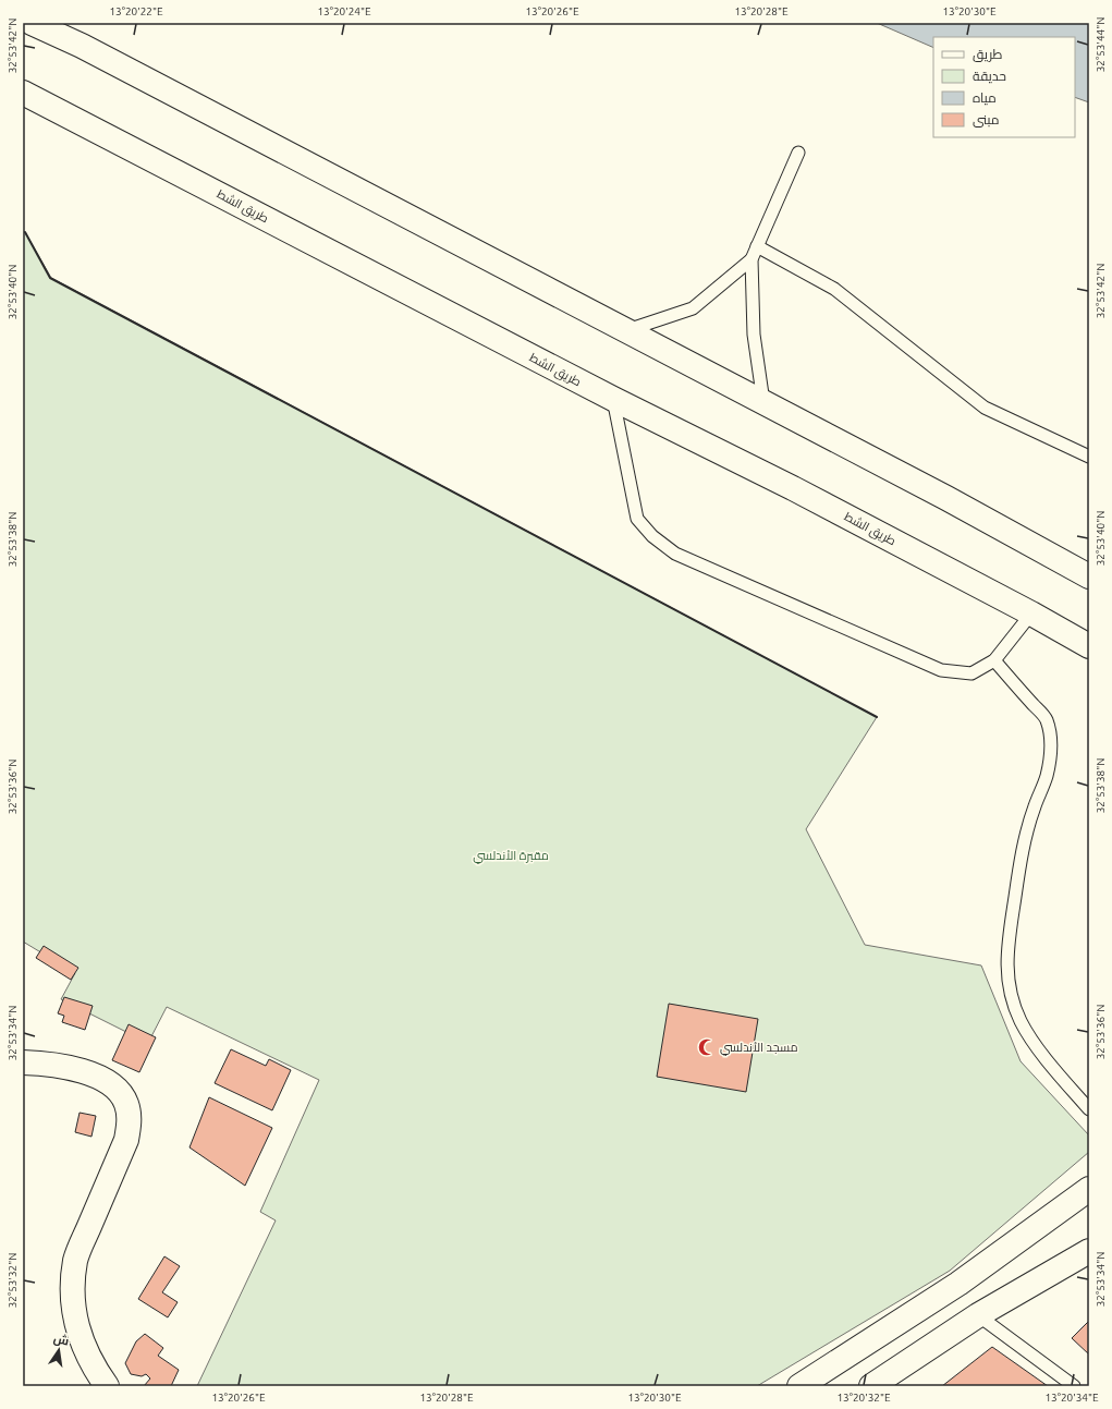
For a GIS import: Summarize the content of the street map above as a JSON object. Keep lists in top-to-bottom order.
{
  "streets": {
    "main road": ["طريق الشط"]
  },
  "parks": ["مقبرة الأندلسي"],
  "places": {
    "mosque": ["مسجد الأندلسي"]
  },
  "legend": [
    "طريق",
    "حديقة",
    "مياه",
    "مبنى"
  ],
  "north": "top",
  "coordinates": [
    "13°20'22\"E",
    "13°20'24\"E",
    "13°20'26\"E",
    "13°20'28\"E",
    "13°20'30\"E",
    "32°53'44\"N",
    "32°53'42\"N",
    "32°53'40\"N",
    "32°53'38\"N",
    "32°53'36\"N",
    "32°53'34\"N",
    "32°53'32\"N",
    "13°20'32\"E",
    "13°20'34\"E"
  ]
}
